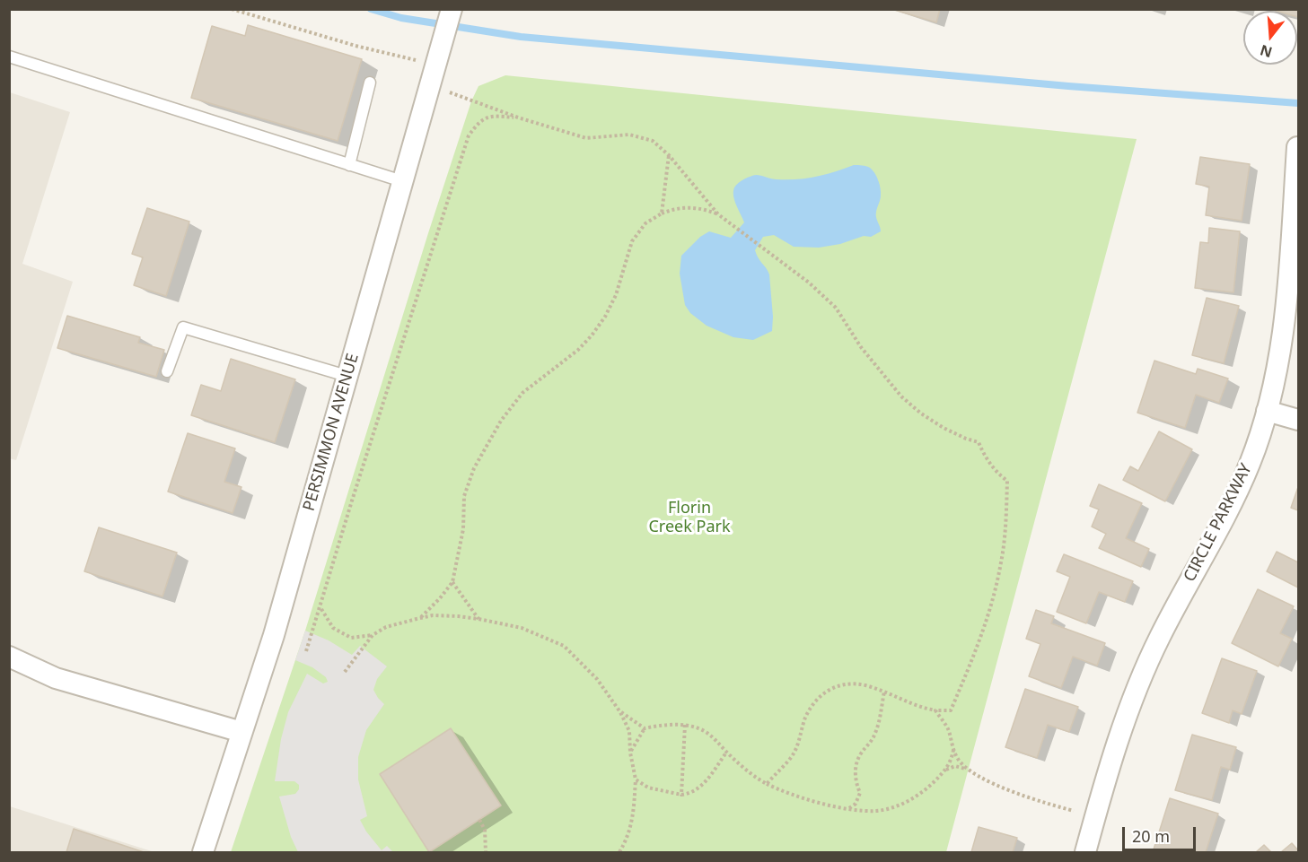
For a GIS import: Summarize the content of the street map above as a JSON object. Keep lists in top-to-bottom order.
{
  "streets": {
    "street": ["PERSIMMON AVENUE", "CIRCLE PARKWAY"]
  },
  "parks": ["Florin Creek Park"],
  "scale_bar": "20 m",
  "north": "bottom"
}
